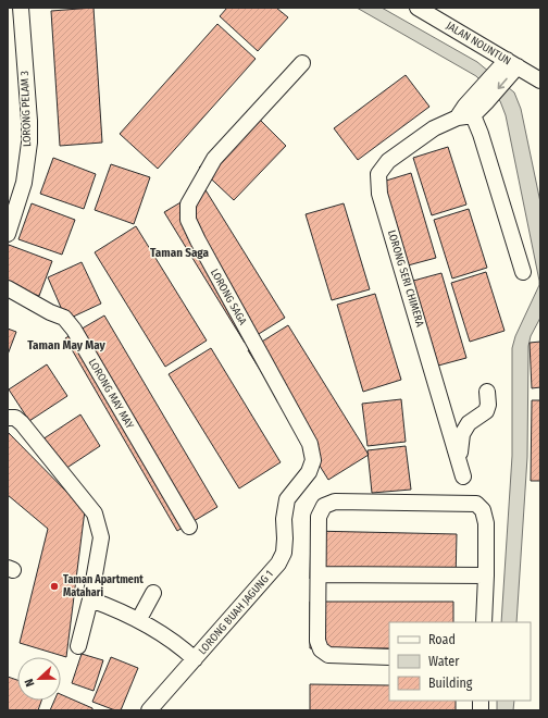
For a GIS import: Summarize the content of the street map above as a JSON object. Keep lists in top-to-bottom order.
{
  "streets": {
    "street": [
      "JALAN NOUNTUN",
      "LORONG PELAM 3",
      "LORONG SERI CHIMERA",
      "LORONG SAGA",
      "LORONG MAY MAY",
      "LORONG BUAH JAGUNG 1"
    ]
  },
  "crossings": [
    ["JALAN NOUNTUN", "LORONG SERI CHIMERA"],
    ["LORONG SAGA", "LORONG BUAH JAGUNG 1"]
  ],
  "districts": ["Taman Saga", "Taman May May"],
  "places": ["Taman Apartment Matahari"],
  "legend": ["Road", "Water", "Building"],
  "north": "left"
}
